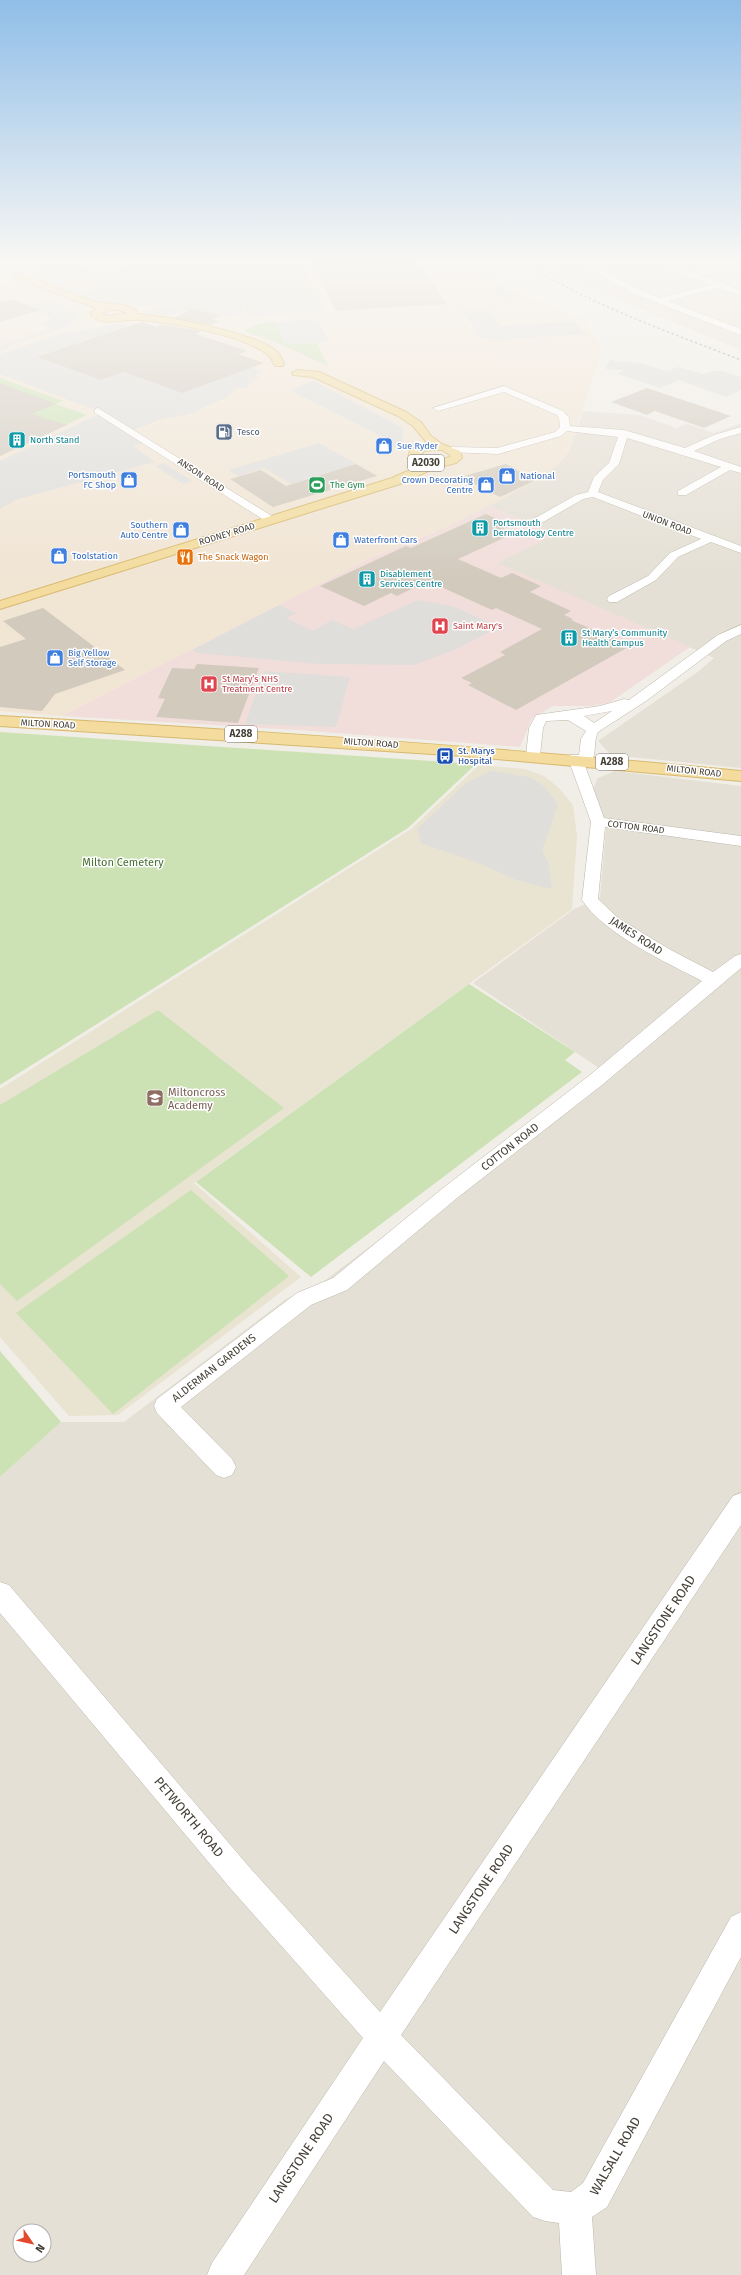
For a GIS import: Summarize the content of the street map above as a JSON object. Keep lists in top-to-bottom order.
{
  "streets": {
    "main road": [
      "A2030",
      "RODNEY ROAD",
      "MILTON ROAD",
      "A288"
    ],
    "street": [
      "ANSON ROAD",
      "UNION ROAD",
      "COTTON ROAD",
      "JAMES ROAD",
      "ALDERMAN GARDENS",
      "LANGSTONE ROAD",
      "PETWORTH ROAD",
      "WALSALL ROAD"
    ]
  },
  "crossings": [
    ["A2030", "RODNEY ROAD"],
    ["ANSON ROAD", "RODNEY ROAD"],
    ["MILTON ROAD", "COTTON ROAD"],
    ["COTTON ROAD", "JAMES ROAD"],
    ["COTTON ROAD", "ALDERMAN GARDENS"],
    ["LANGSTONE ROAD", "PETWORTH ROAD"]
  ],
  "parks": ["Milton Cemetery"],
  "places": {
    "fuel station": ["Tesco"],
    "building": [
      "North Stand",
      "Portsmouth Dermatology Centre",
      "Disablement Services Centre",
      "St Mary’s Community Health Campus"
    ],
    "shop": [
      "Sue Ryder",
      "National",
      "Portsmouth FC Shop",
      "Crown Decorating Centre",
      "Southern Auto Centre",
      "Waterfront Cars",
      "Toolstation",
      "Big Yellow Self Storage"
    ],
    "sports": ["The Gym"],
    "restaurant": ["The Snack Wagon"],
    "hospital": ["Saint Mary's", "St Mary’s NHS Treatment Centre"],
    "bus stop": ["St. Marys Hospital"],
    "school or university": ["Miltoncross Academy"]
  },
  "north": "bottom right"
}
